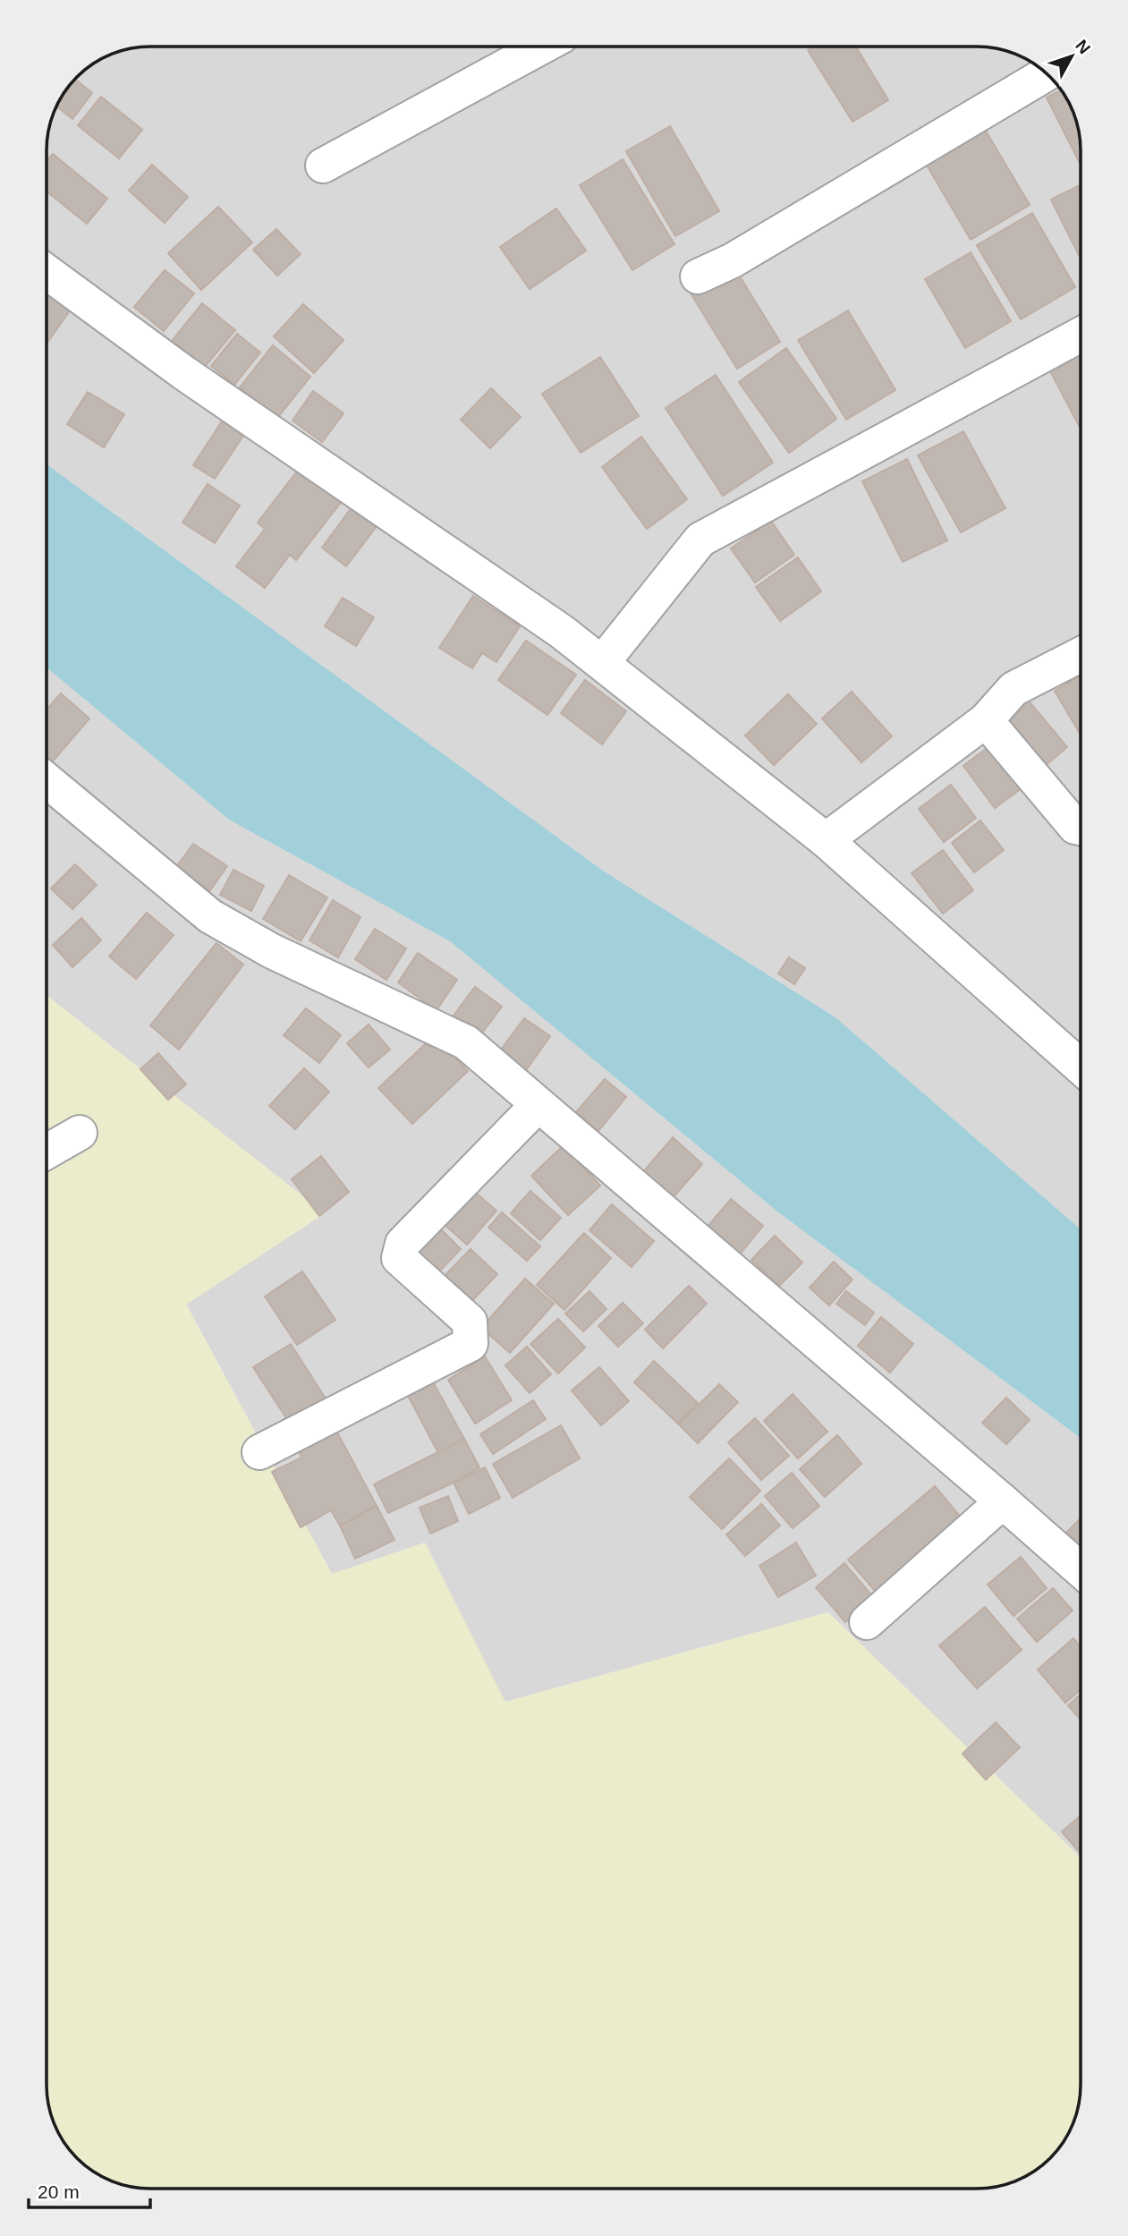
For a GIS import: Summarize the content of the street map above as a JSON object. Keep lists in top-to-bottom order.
{
  "scale_bar": "20 m",
  "north": "top right"
}
